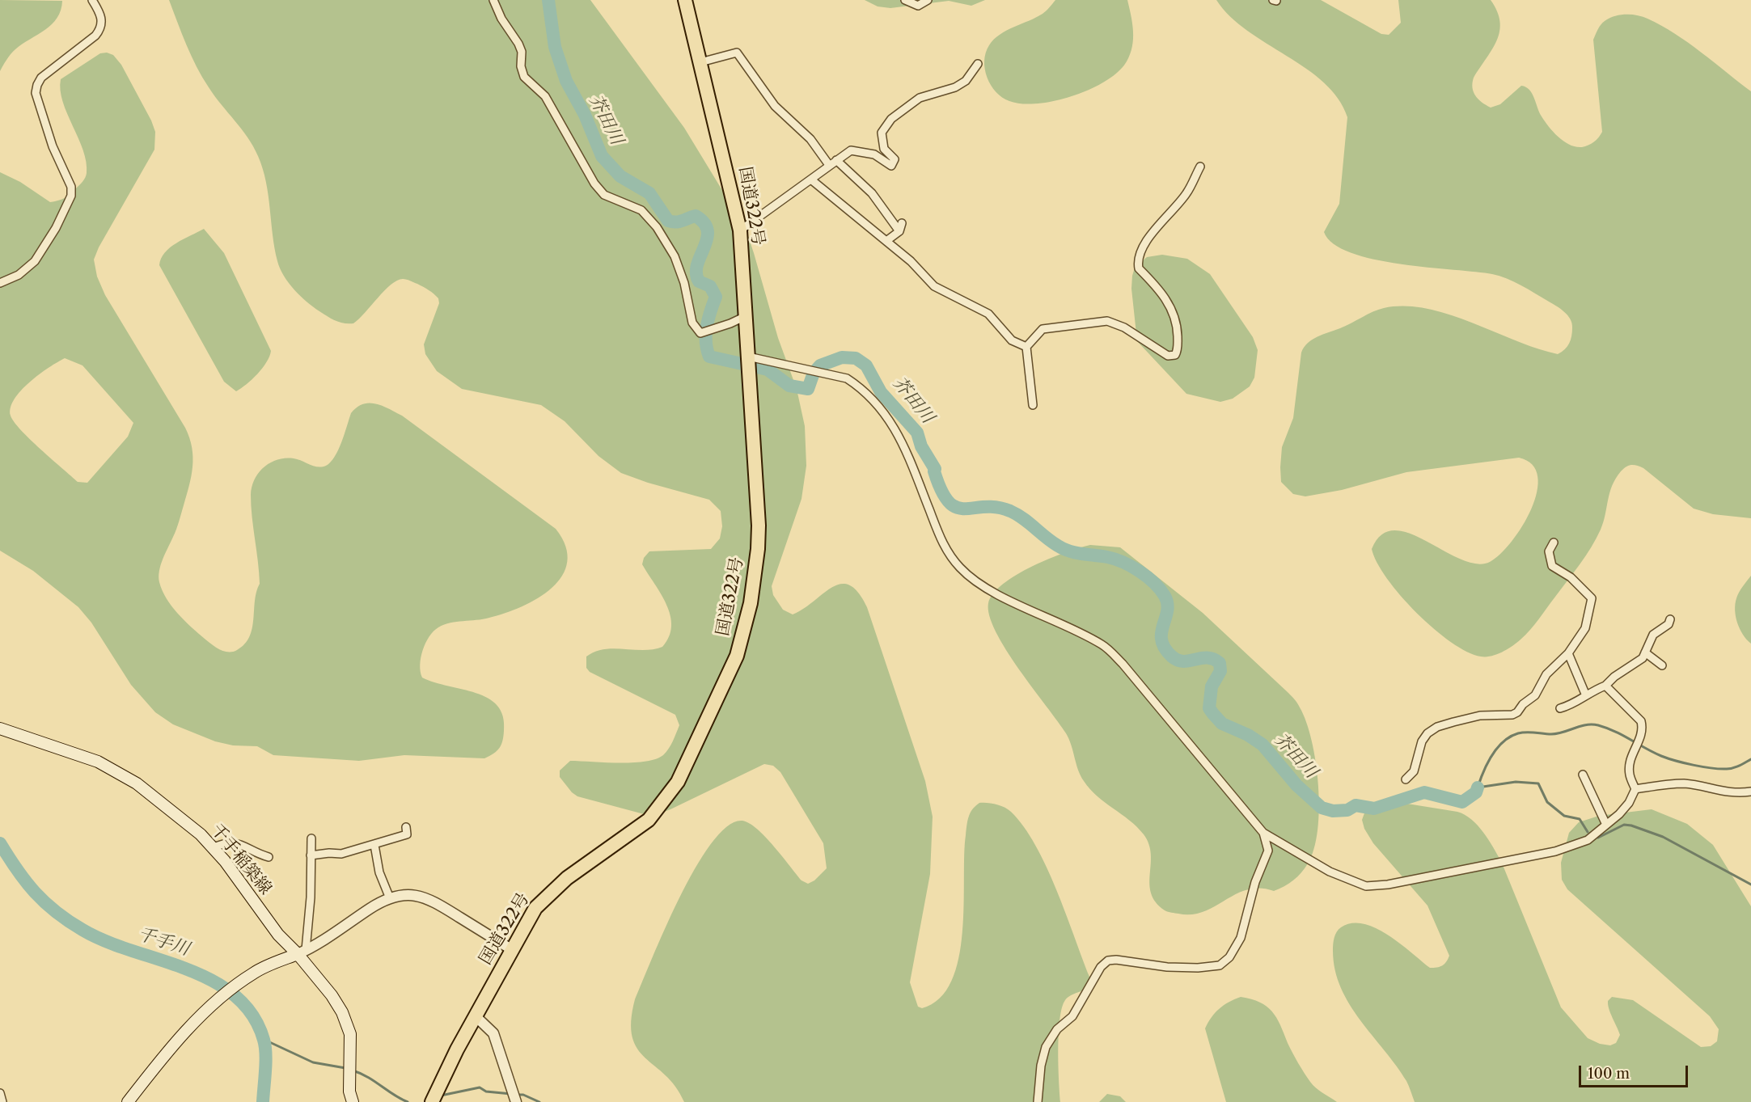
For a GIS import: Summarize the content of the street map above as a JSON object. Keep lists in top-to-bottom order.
{
  "streets": {
    "highway": ["国道322号"],
    "main road": ["千手稲築線"]
  },
  "water": ["芥田川", "千手川"],
  "scale_bar": "100 m"
}
